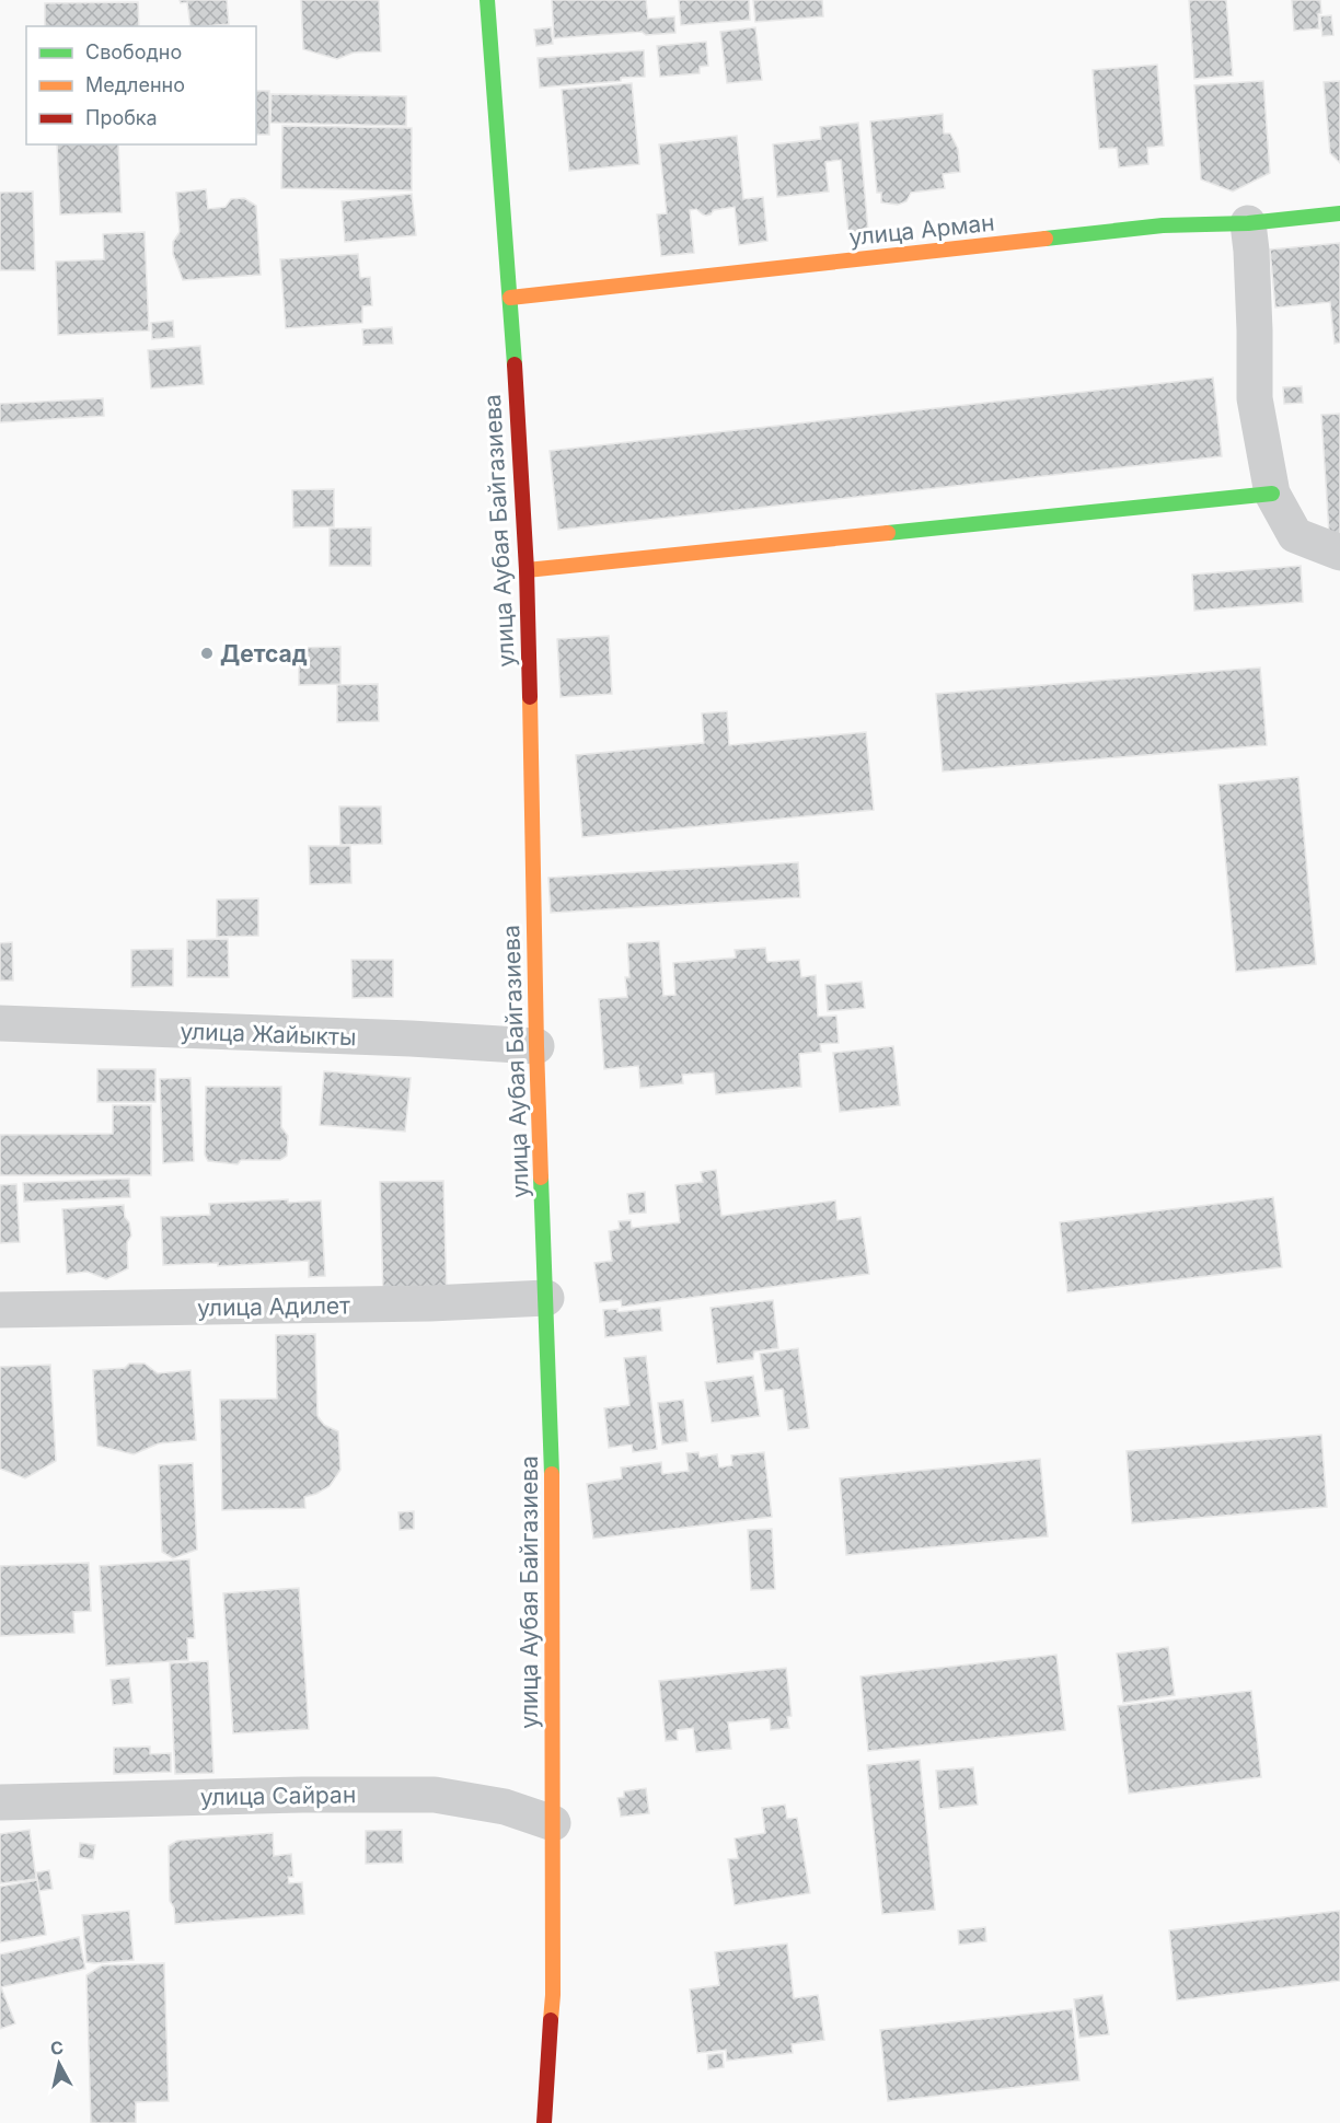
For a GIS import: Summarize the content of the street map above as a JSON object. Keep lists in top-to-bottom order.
{
  "streets": {
    "street": [
      "улица Арман",
      "улица Аубая Байгазиева",
      "улица Жайыкты",
      "улица Адилет",
      "улица Сайран"
    ]
  },
  "crossings": [
    ["улица Арман", "улица Аубая Байгазиева"],
    ["улица Аубая Байгазиева", "улица Жайыкты"],
    ["улица Аубая Байгазиева", "улица Адилет"],
    ["улица Аубая Байгазиева", "улица Сайран"]
  ],
  "places": ["Детсад"],
  "legend": ["Свободно", "Медленно", "Пробка"],
  "north": "top"
}
